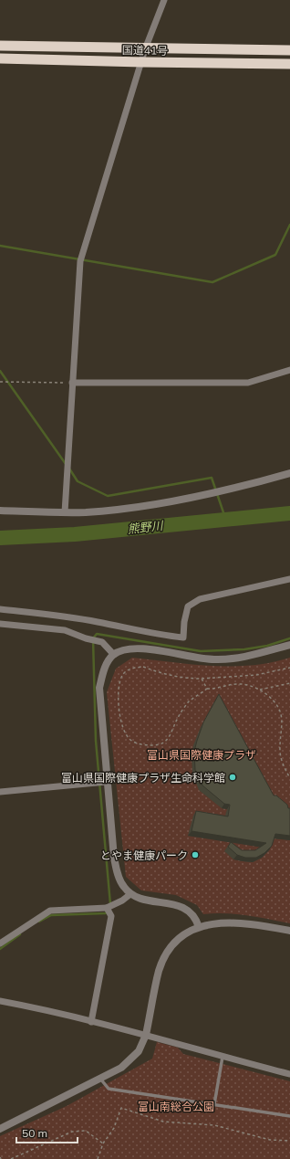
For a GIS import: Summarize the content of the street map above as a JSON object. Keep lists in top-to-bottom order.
{
  "streets": {
    "highway": ["国道41号"]
  },
  "water": ["熊野川"],
  "parks": ["富山県国際健康プラザ", "富山南総合公園"],
  "places": ["富山県国際健康プラザ生命科学館", "とやま健康パーク"],
  "scale_bar": "50 m"
}
